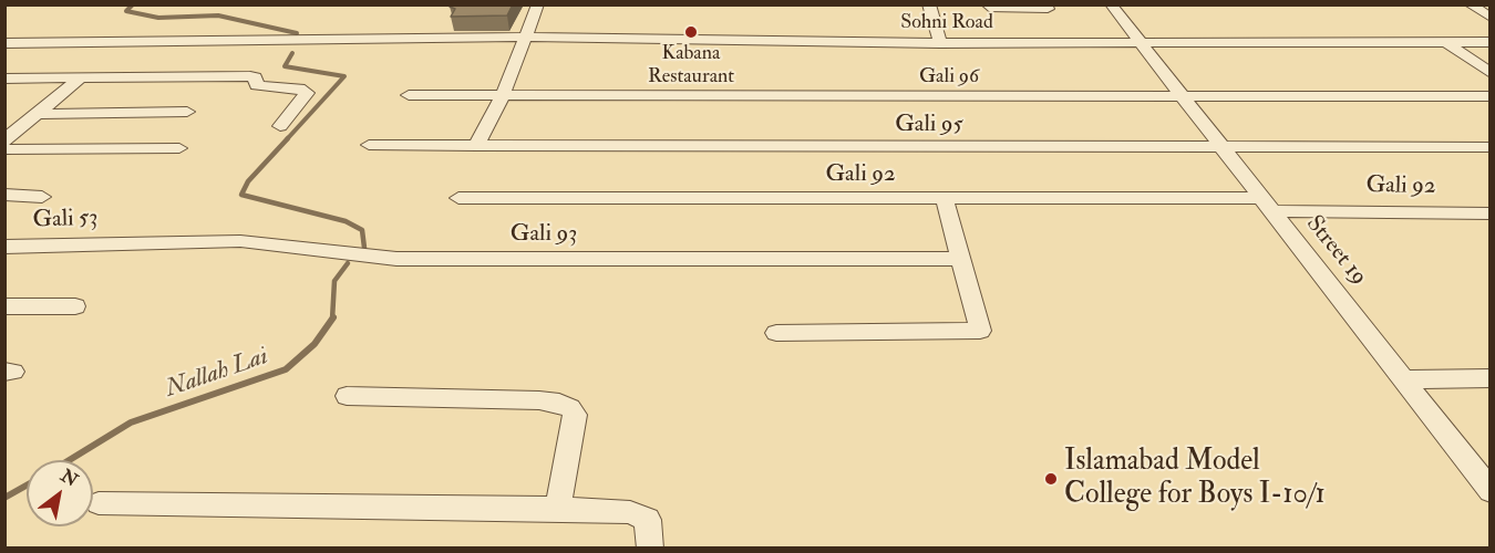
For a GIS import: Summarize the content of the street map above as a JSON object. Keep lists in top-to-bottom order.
{
  "streets": {
    "street": [
      "Sohni Road",
      "Gali 96",
      "Gali 95",
      "Gali 92",
      "Gali 53",
      "Gali 93",
      "Street 19"
    ]
  },
  "crossings": [
    ["Sohni Road", "Street 19"],
    ["Gali 96", "Street 19"],
    ["Gali 95", "Street 19"],
    ["Gali 92", "Street 19"],
    ["Gali 53", "Gali 93"]
  ],
  "water": ["Nallah Lai"],
  "places": ["Kabana Restaurant", "Islamabad Model College for Boys I-10/1"],
  "north": "top right"
}
